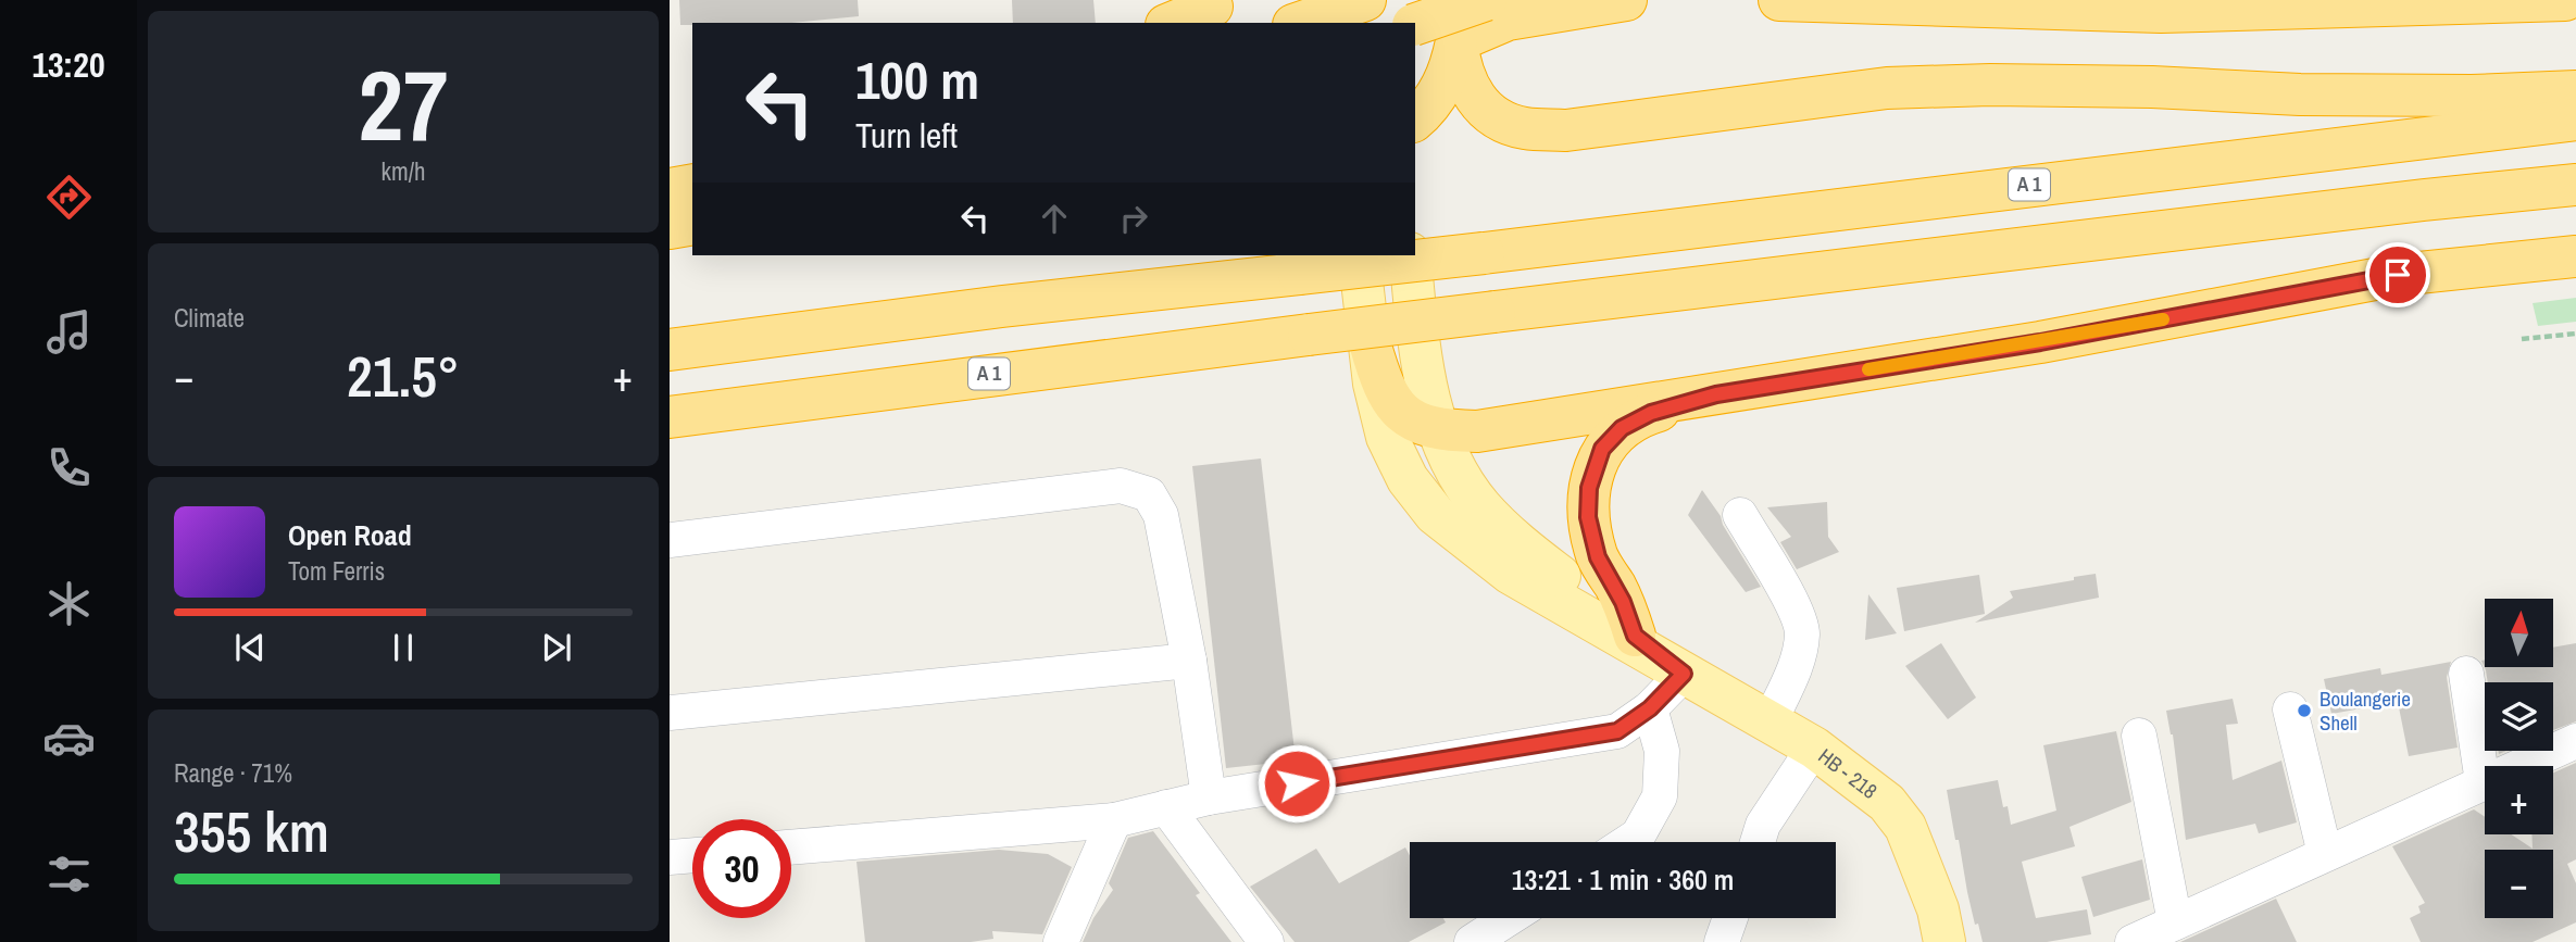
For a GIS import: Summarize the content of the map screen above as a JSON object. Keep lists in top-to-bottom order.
{
  "streets": {
    "highway": ["A 1"],
    "main road": ["HB - 218"]
  },
  "places": ["Boulangerie Shell"],
  "north": "top",
  "page": {
    "tabs": "13:20",
    "tile": [
      ["27", "km/h"],
      "Climate",
      ["Range · 71%", "355 km"]
    ],
    "turn": ["100 m", "Turn left"],
    "heat": ["−", "21.5°", "+"],
    "song": ["Open Road", "Tom Ferris"],
    "map_buttons": ["+", "−"],
    "limit": "30",
    "trip": "13:21 · 1 min · 360 m"
  }
}
